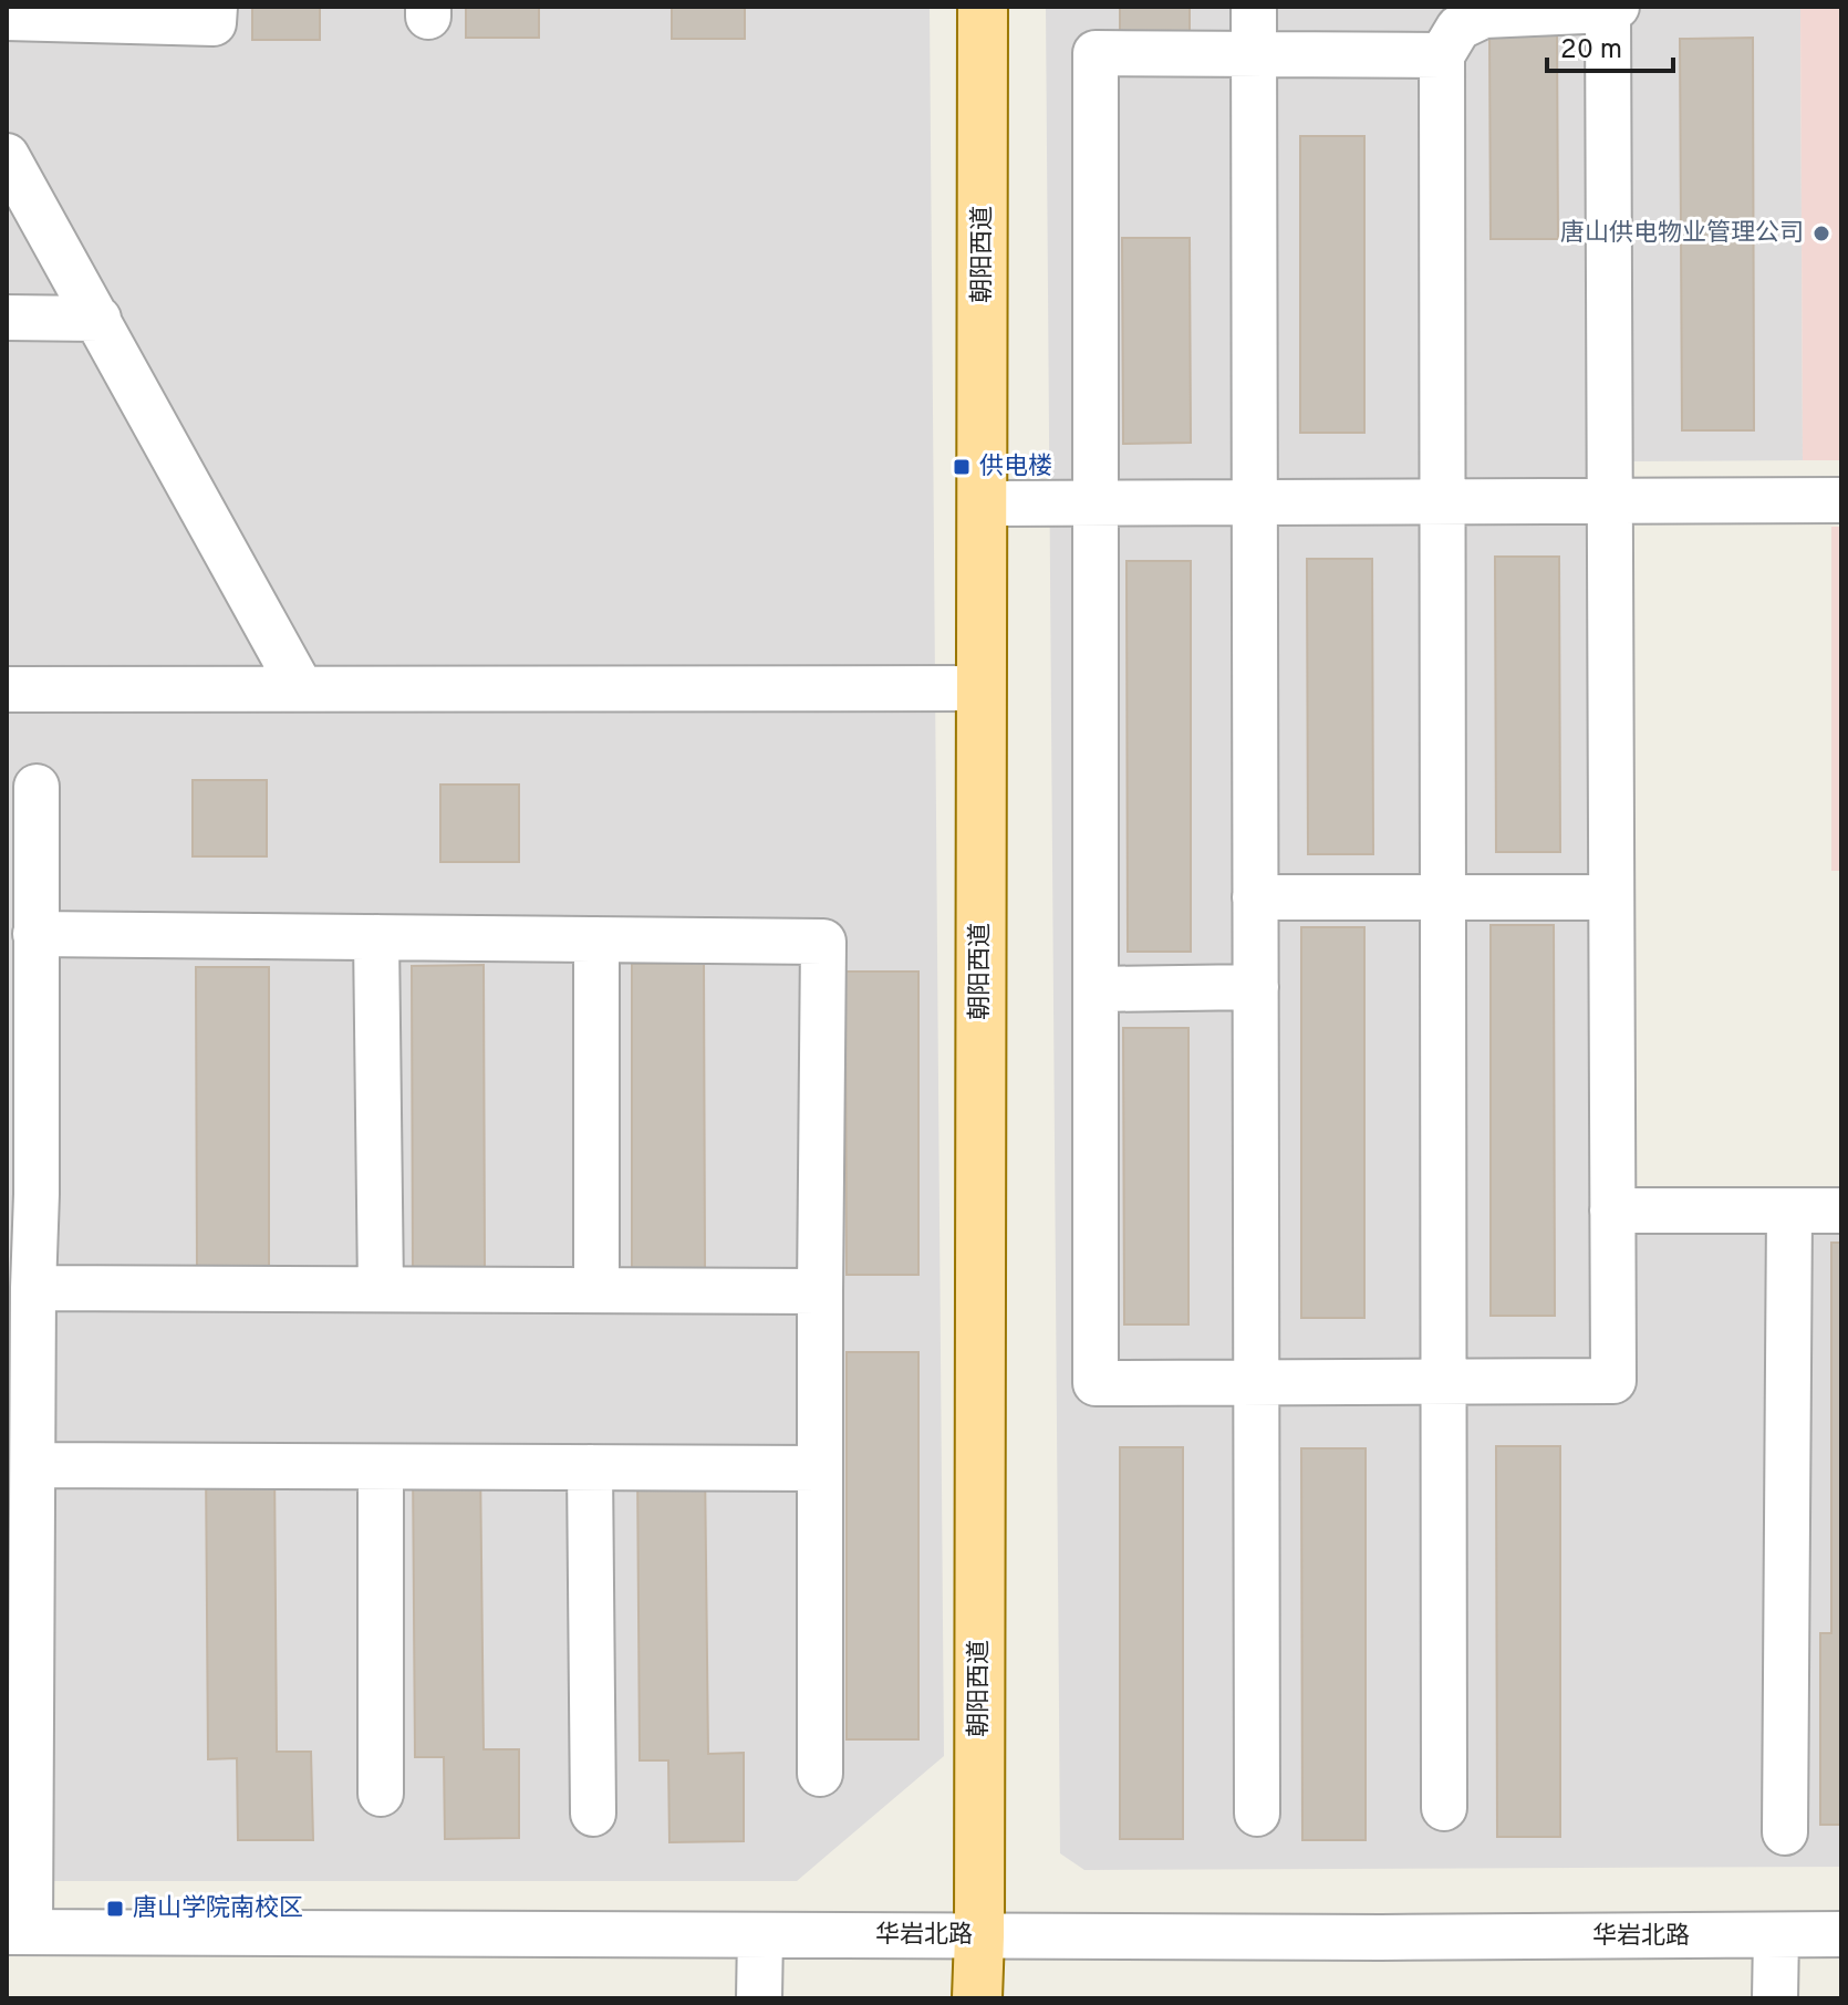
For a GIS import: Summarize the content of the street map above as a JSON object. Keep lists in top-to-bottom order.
{
  "streets": {
    "main road": ["朝阳西道"],
    "street": ["华岩北路"]
  },
  "crossings": [
    ["朝阳西道", "华岩北路"]
  ],
  "places": {
    "other": ["唐山供电物业管理公司"],
    "transit": ["供电楼", "唐山学院南校区"]
  },
  "scale_bar": "20 m"
}
